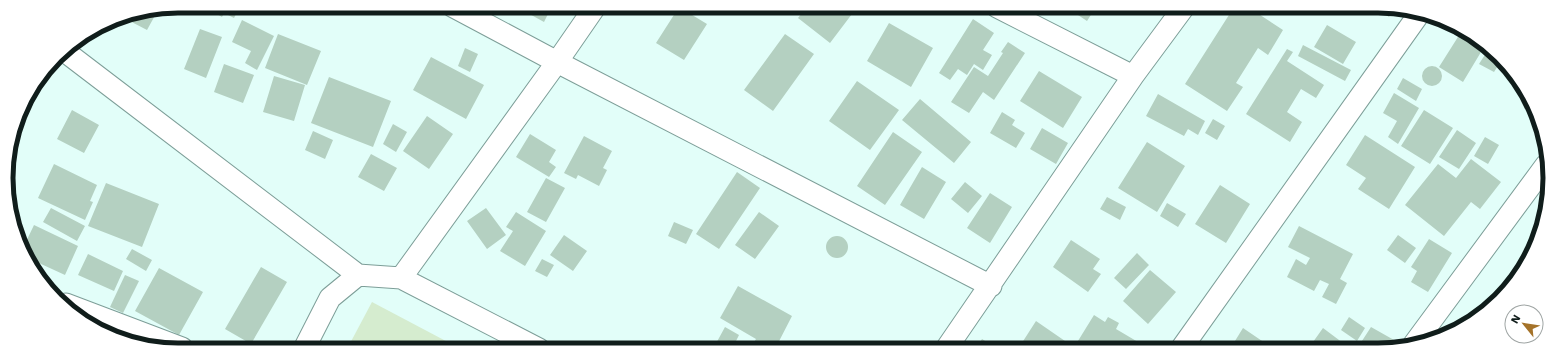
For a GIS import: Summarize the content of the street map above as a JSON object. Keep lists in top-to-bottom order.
{
  "north": "top left"
}
